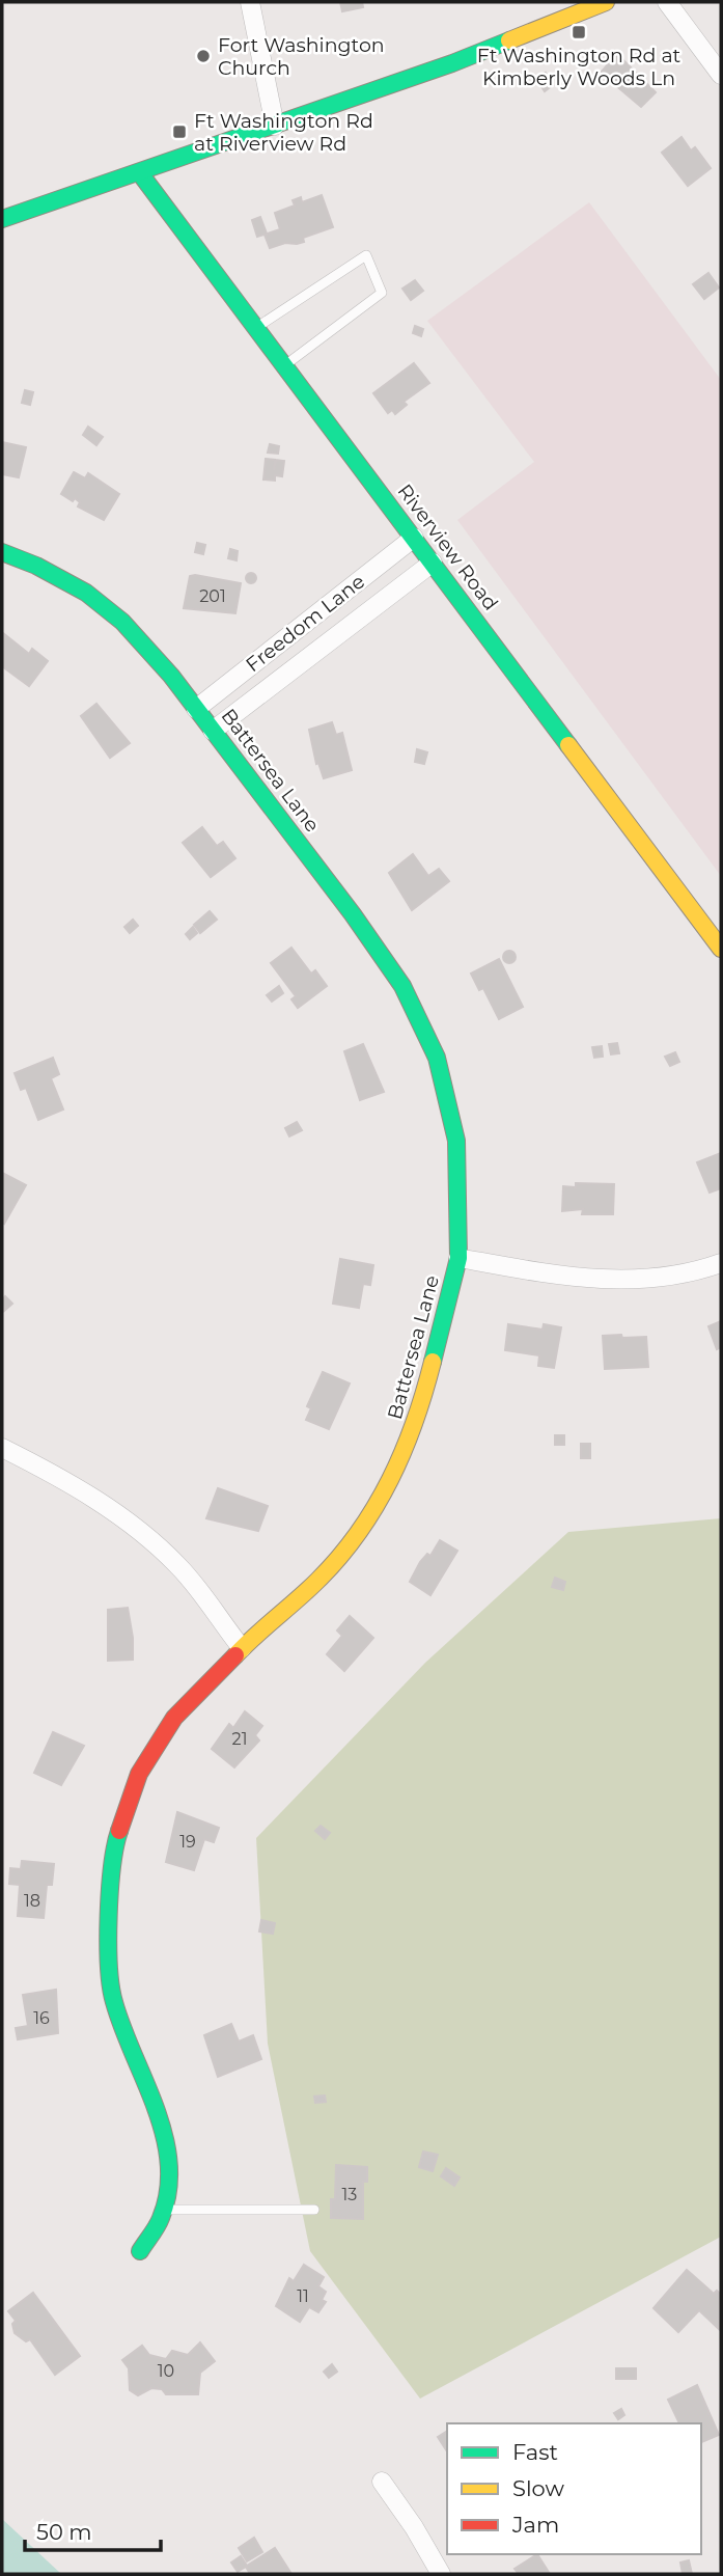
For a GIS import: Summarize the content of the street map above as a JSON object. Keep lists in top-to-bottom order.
{
  "streets": {
    "street": ["Riverview Road", "Freedom Lane", "Battersea Lane"]
  },
  "crossings": [
    ["Riverview Road", "Freedom Lane"],
    ["Freedom Lane", "Battersea Lane"]
  ],
  "places": {
    "transit": ["Ft Washington Rd at Kimberly Woods Ln", "Ft Washington Rd at Riverview Rd"],
    "other": ["Fort Washington Church"]
  },
  "house_numbers": [
    "201",
    "21",
    "19",
    "18",
    "16",
    "13",
    "11",
    "10"
  ],
  "legend": ["Fast", "Slow", "Jam"],
  "scale_bar": "50 m"
}
